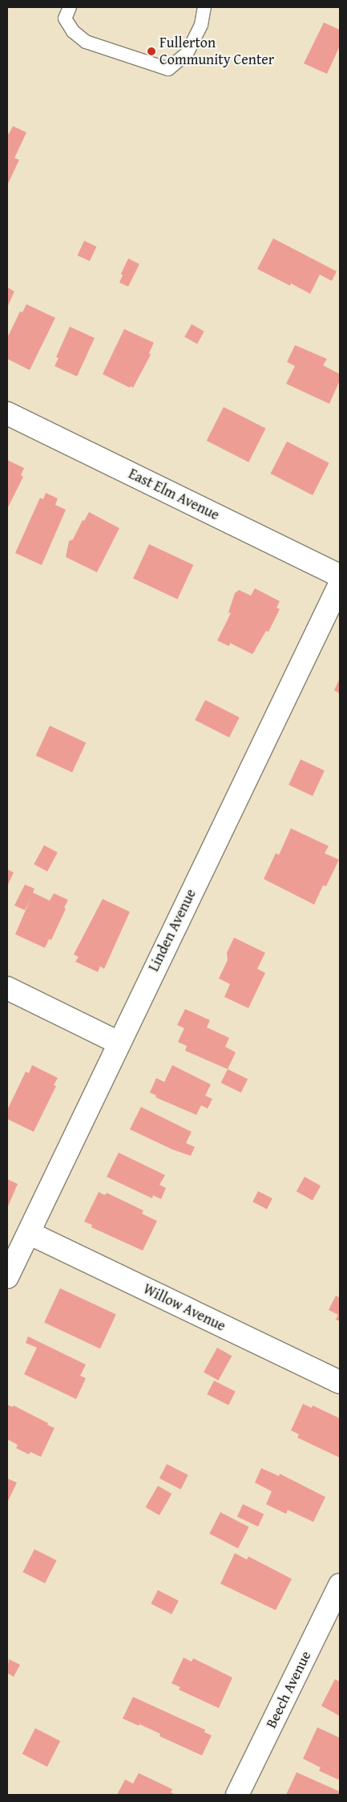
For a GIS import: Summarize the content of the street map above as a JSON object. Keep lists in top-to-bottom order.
{
  "streets": {
    "street": [
      "East Elm Avenue",
      "Linden Avenue",
      "Willow Avenue",
      "Beech Avenue"
    ]
  },
  "crossings": [
    ["Linden Avenue", "Willow Avenue"]
  ],
  "places": ["Fullerton Community Center"]
}
